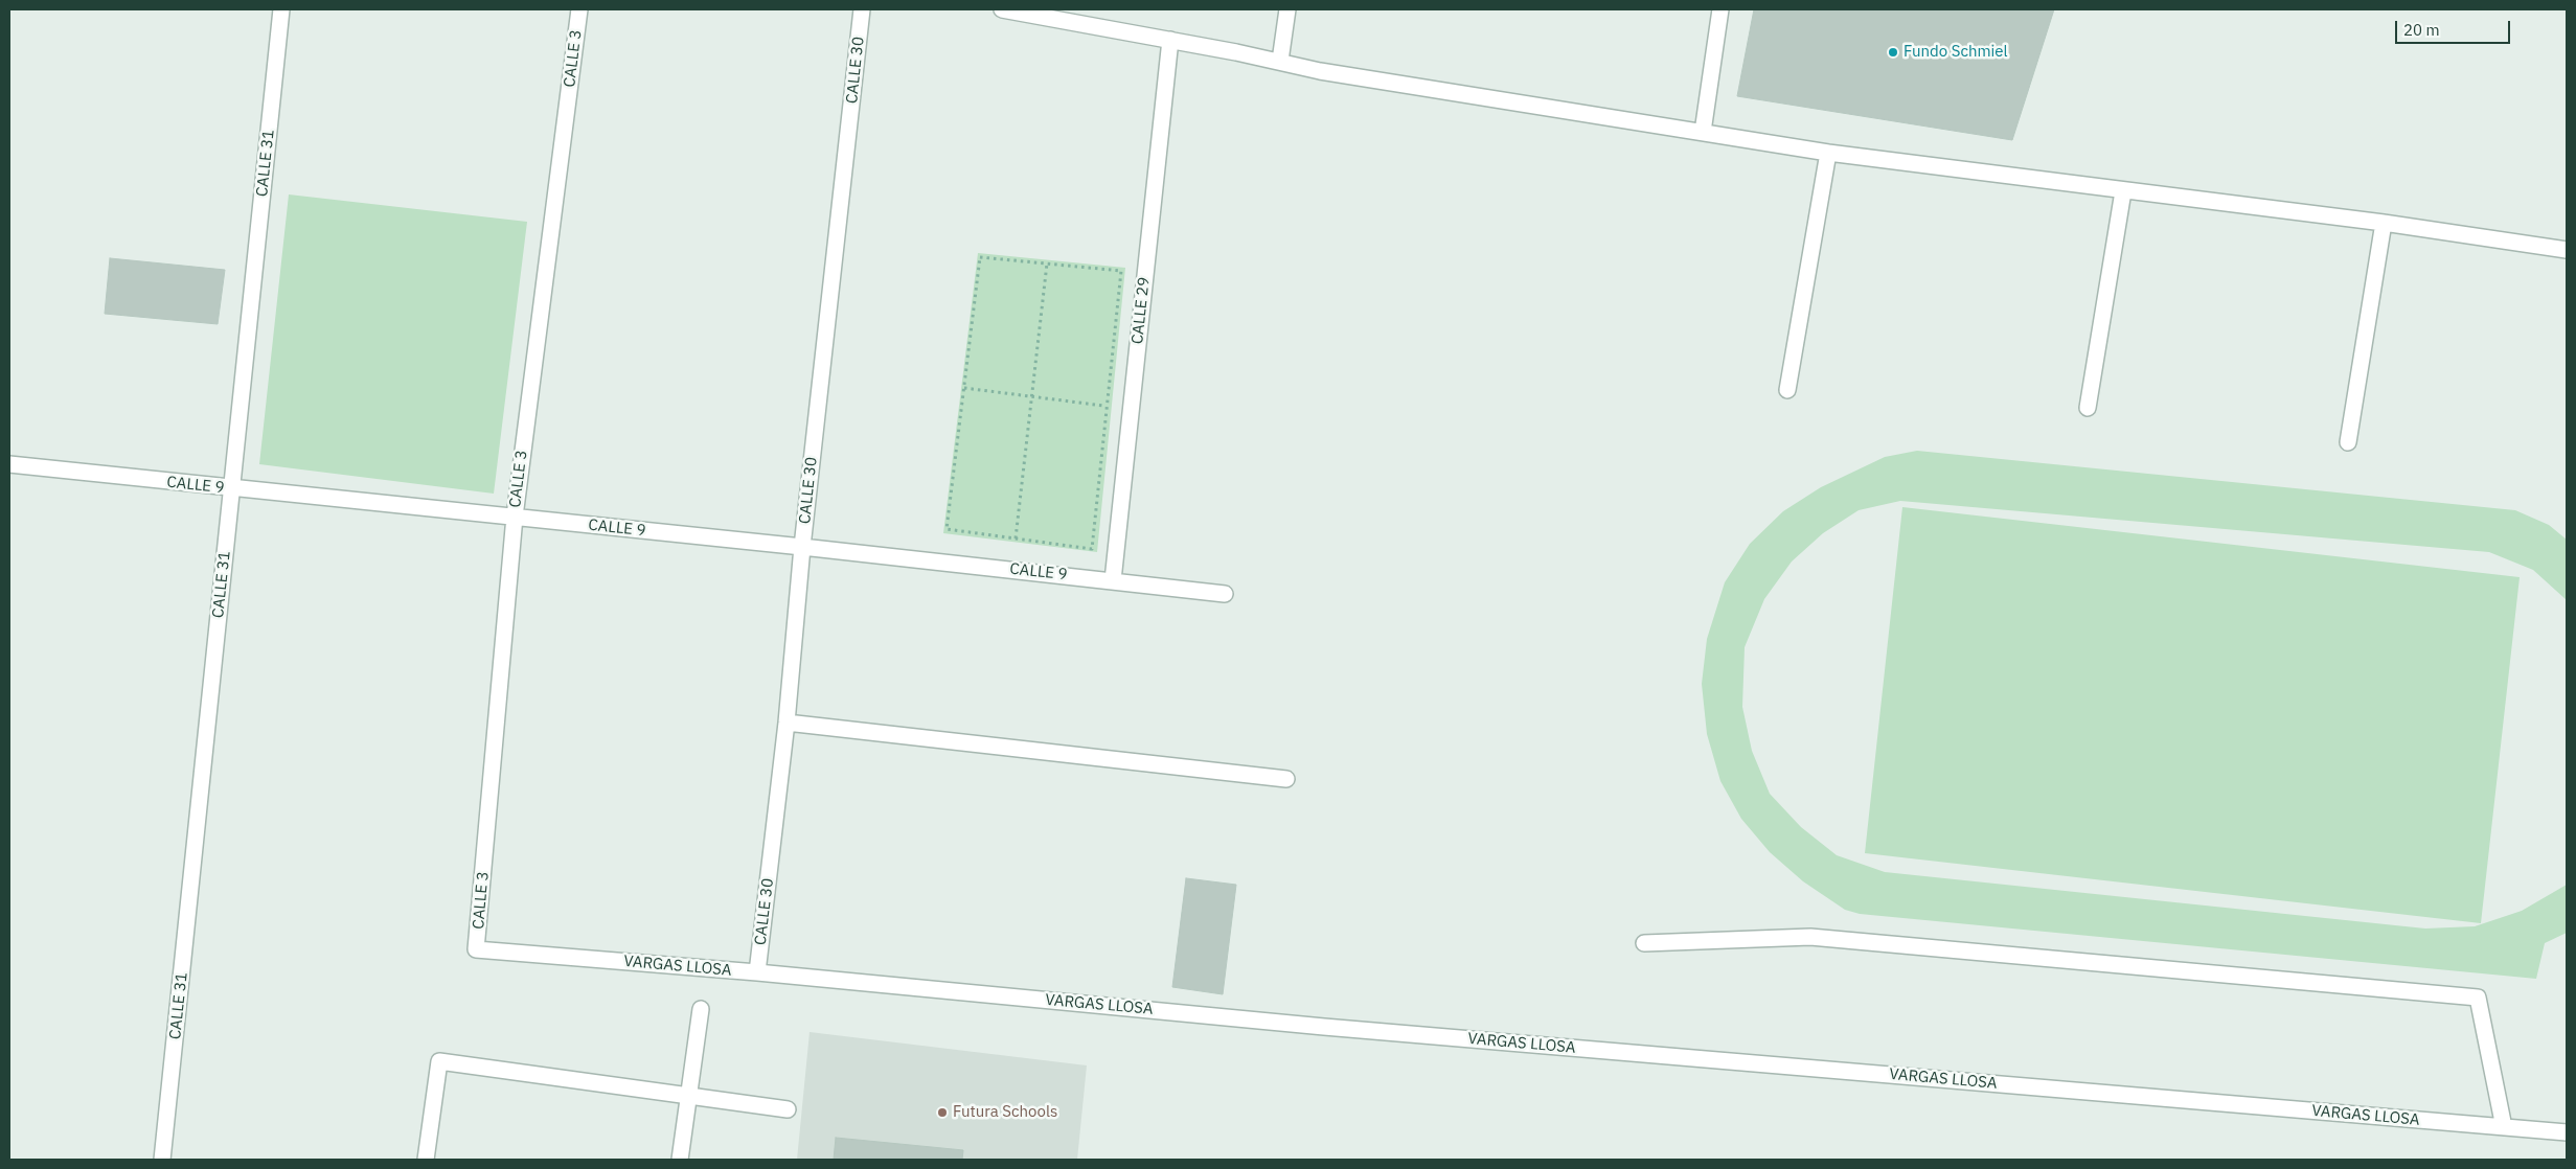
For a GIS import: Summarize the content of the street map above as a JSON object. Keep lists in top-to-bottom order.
{
  "streets": {
    "street": [
      "CALLE 3",
      "CALLE 30",
      "CALLE 31",
      "CALLE 29",
      "CALLE 9",
      "VARGAS LLOSA"
    ]
  },
  "crossings": [
    ["CALLE 3", "CALLE 9"],
    ["CALLE 3", "VARGAS LLOSA"],
    ["CALLE 30", "CALLE 9"],
    ["CALLE 30", "VARGAS LLOSA"],
    ["CALLE 31", "CALLE 9"],
    ["CALLE 29", "CALLE 9"]
  ],
  "places": ["Fundo Schmiel", "Futura Schools"],
  "scale_bar": "20 m"
}
